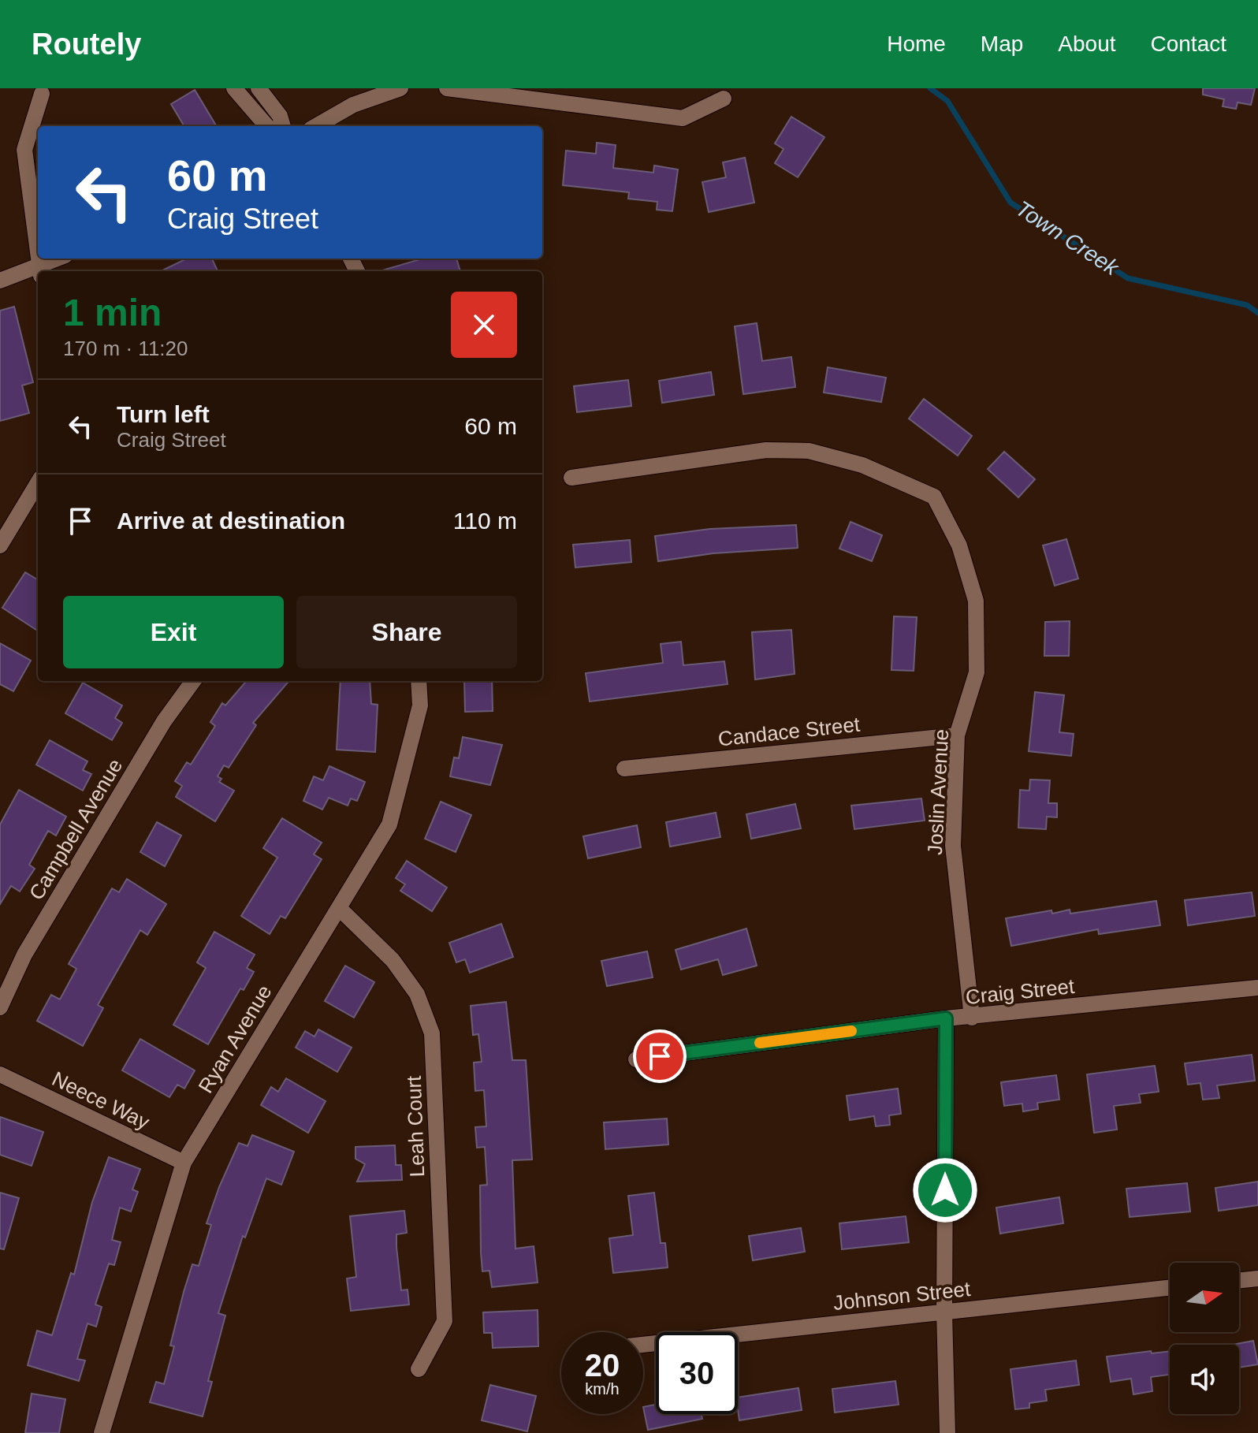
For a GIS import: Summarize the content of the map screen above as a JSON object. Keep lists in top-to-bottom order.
{
  "streets": {
    "street": [
      "Candace Street",
      "Joslin Avenue",
      "Campbell Avenue",
      "Craig Street",
      "Ryan Avenue",
      "Neece Way",
      "Leah Court",
      "Johnson Street"
    ]
  },
  "crossings": [
    ["Candace Street", "Joslin Avenue"],
    ["Joslin Avenue", "Craig Street"],
    ["Ryan Avenue", "Neece Way"],
    ["Ryan Avenue", "Leah Court"]
  ],
  "water": ["Town Creek"],
  "north": "right",
  "page": {
    "header": "Routely",
    "nav": [
      "Home",
      "Map",
      "About",
      "Contact"
    ],
    "turn": ["60 m", "Craig Street"],
    "heading": ["1 min", "170 m · 11:20"],
    "list": [
      {
        "name": "Turn left",
        "note": "Craig Street",
        "value": "60 m"
      },
      {
        "name": "Arrive at destination",
        "value": "110 m"
      }
    ],
    "buttons": ["Exit", "Share"],
    "speed": "20 km/h",
    "limit": "30"
  }
}
